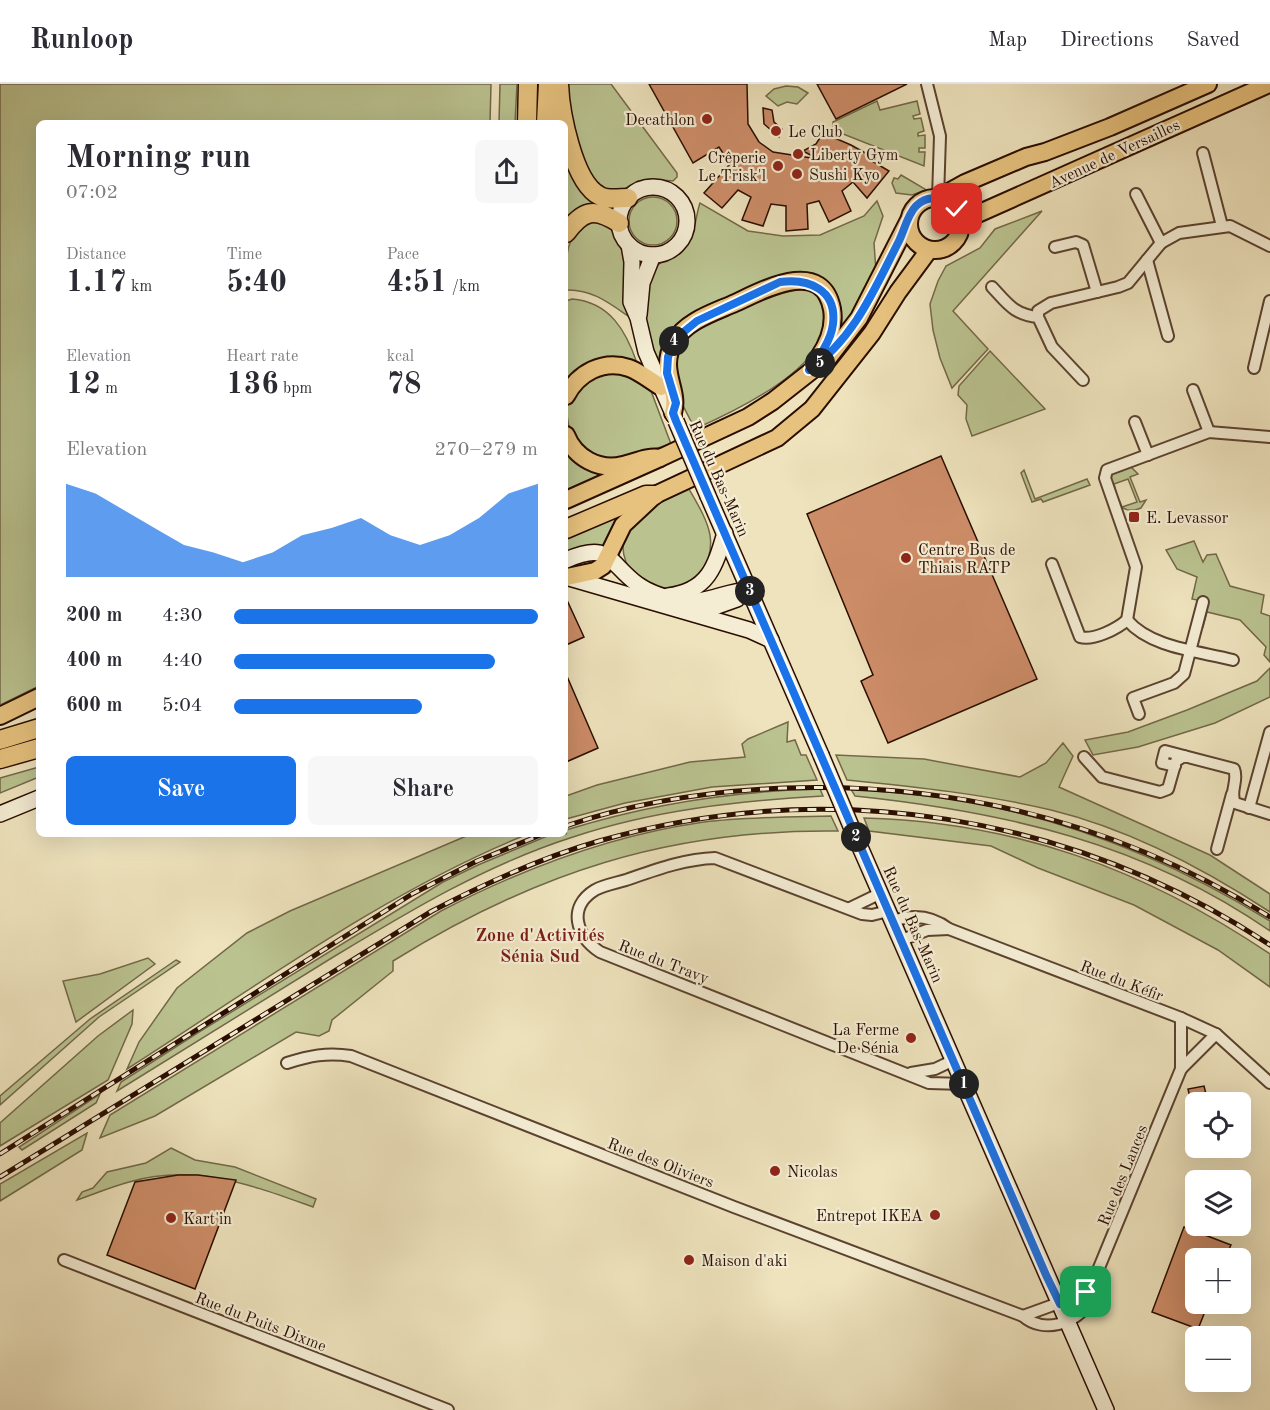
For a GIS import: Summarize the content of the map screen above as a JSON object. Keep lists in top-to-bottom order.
{
  "streets": {
    "main road": ["Avenue de Versailles", "Rue du Bas-Marin"],
    "street": [
      "Rue du Travy",
      "Rue du Kéfir",
      "Rue des Oliviers",
      "Rue des Lances",
      "Rue du Puits Dixme"
    ]
  },
  "crossings": [
    ["Rue du Bas-Marin", "Rue du Travy"],
    ["Rue du Bas-Marin", "Rue du Kéfir"],
    ["Rue du Bas-Marin", "Rue des Oliviers"],
    ["Rue du Bas-Marin", "Rue des Lances"],
    ["Rue du Travy", "Rue du Kéfir"],
    ["Rue du Kéfir", "Rue des Lances"],
    ["Rue des Oliviers", "Rue des Lances"]
  ],
  "districts": ["Zone d'Activités Sénia Sud"],
  "places": {
    "other": [
      "Decathlon",
      "Le Club",
      "Liberty Gym",
      "Crêperie Le Trisk'l",
      "Sushi Kyo",
      "Centre Bus de Thiais RATP",
      "La Ferme De Sénia",
      "Nicolas",
      "Entrepot IKEA",
      "Kart'in",
      "Maison d'aki"
    ],
    "transit": ["E. Levassor"]
  },
  "page": {
    "header": "Runloop",
    "nav": ["Map", "Directions", "Saved"],
    "heading": ["Morning run", "07:02"],
    "stats": [
      ["Distance", "1.17 km"],
      ["Time", "5:40"],
      ["Pace", "4:51 /km"],
      ["Elevation", "12 m"],
      ["Heart rate", "136 bpm"],
      ["kcal", "78"]
    ],
    "pins": [
      "4",
      "5",
      "3",
      "2",
      "1"
    ],
    "chart": ["Elevation", "270–279 m"],
    "list": [
      {
        "name": "200 m",
        "note": "4:30"
      },
      {
        "name": "400 m",
        "note": "4:40"
      },
      {
        "name": "600 m",
        "note": "5:04"
      }
    ],
    "buttons": ["Save", "Share"],
    "map_buttons": ["+", "−"]
  }
}
